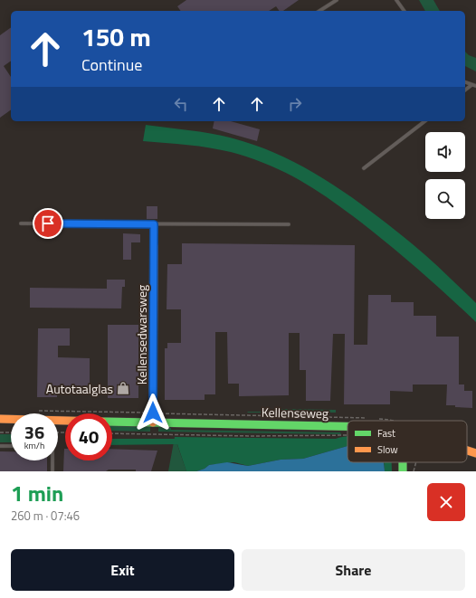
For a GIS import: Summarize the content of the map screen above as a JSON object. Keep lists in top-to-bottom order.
{
  "streets": {
    "main road": ["Kellensedwarsweg", "Kellenseweg"]
  },
  "crossings": [
    ["Kellensedwarsweg", "Kellenseweg"]
  ],
  "places": {
    "shop": ["Autotaalglas"]
  },
  "legend": ["Fast", "Slow"],
  "page": {
    "turn": ["150 m", "Continue"],
    "speed": "36 km/h",
    "limit": "40",
    "heading": ["1 min", "260 m · 07:46"],
    "buttons": ["Exit", "Share"]
  }
}
